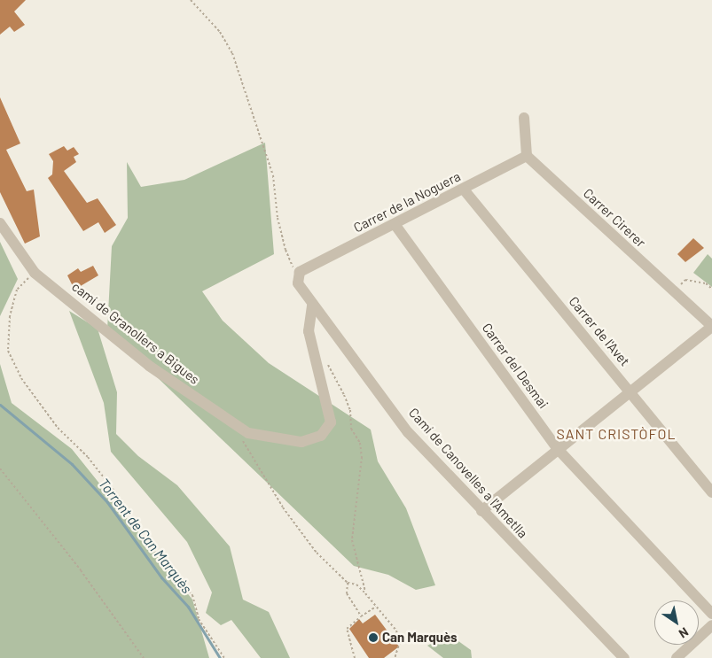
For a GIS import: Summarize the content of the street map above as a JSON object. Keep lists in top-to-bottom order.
{
  "streets": {
    "street": [
      "Carrer de la Noguera",
      "Carrer Cirerer",
      "Carrer de l'Avet",
      "camí de Granollers a Bigues",
      "Carrer del Desmai",
      "Camí de Canovelles a l'Ametlla"
    ]
  },
  "crossings": [
    ["Carrer de la Noguera", "Carrer Cirerer"],
    ["Carrer de la Noguera", "Carrer de l'Avet"],
    ["Carrer de la Noguera", "Carrer del Desmai"],
    ["Carrer de la Noguera", "Camí de Canovelles a l'Ametlla"],
    ["camí de Granollers a Bigues", "Camí de Canovelles a l'Ametlla"]
  ],
  "districts": ["SANT CRISTÒFOL"],
  "water": ["Torrent de Can Marquès"],
  "places": ["Can Marquès"],
  "north": "bottom right"
}
